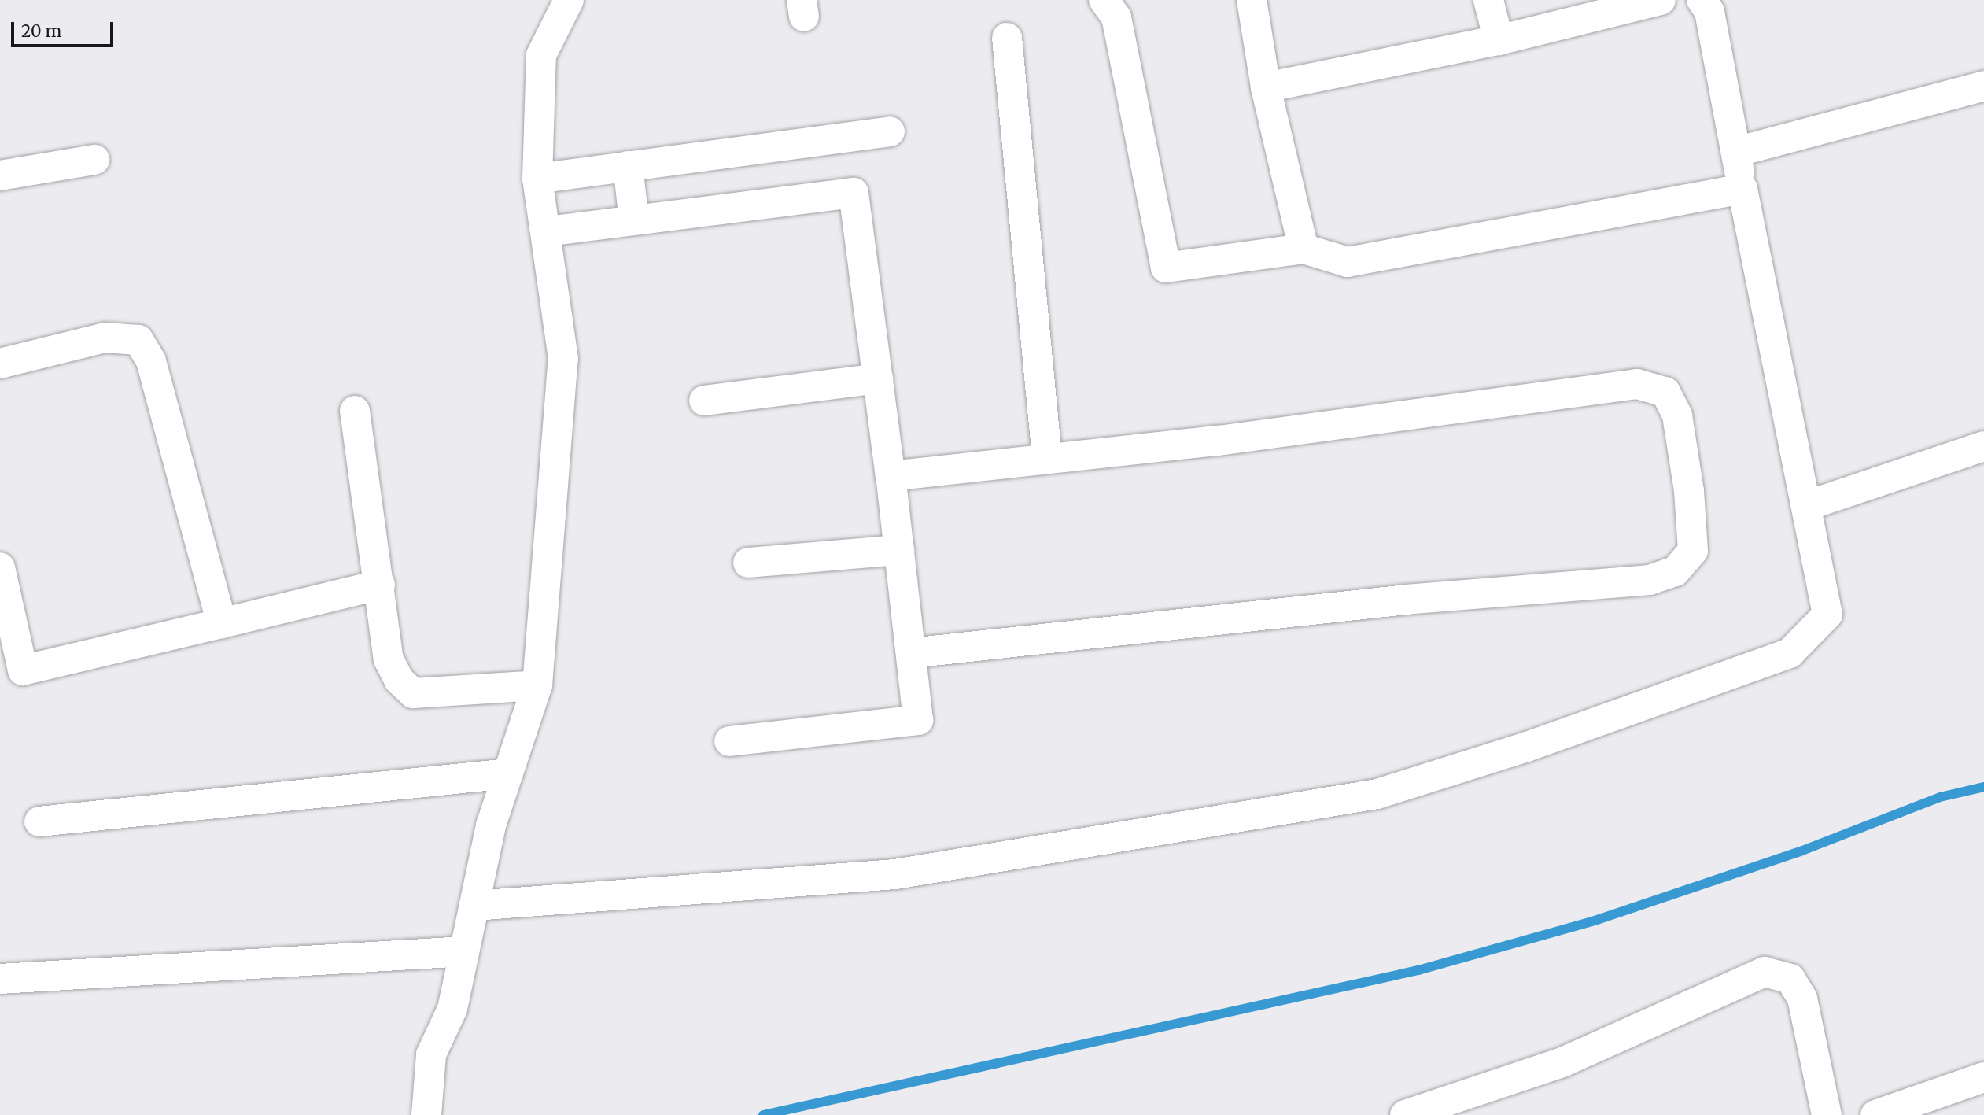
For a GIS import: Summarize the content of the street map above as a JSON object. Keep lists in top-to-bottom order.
{
  "scale_bar": "20 m"
}
